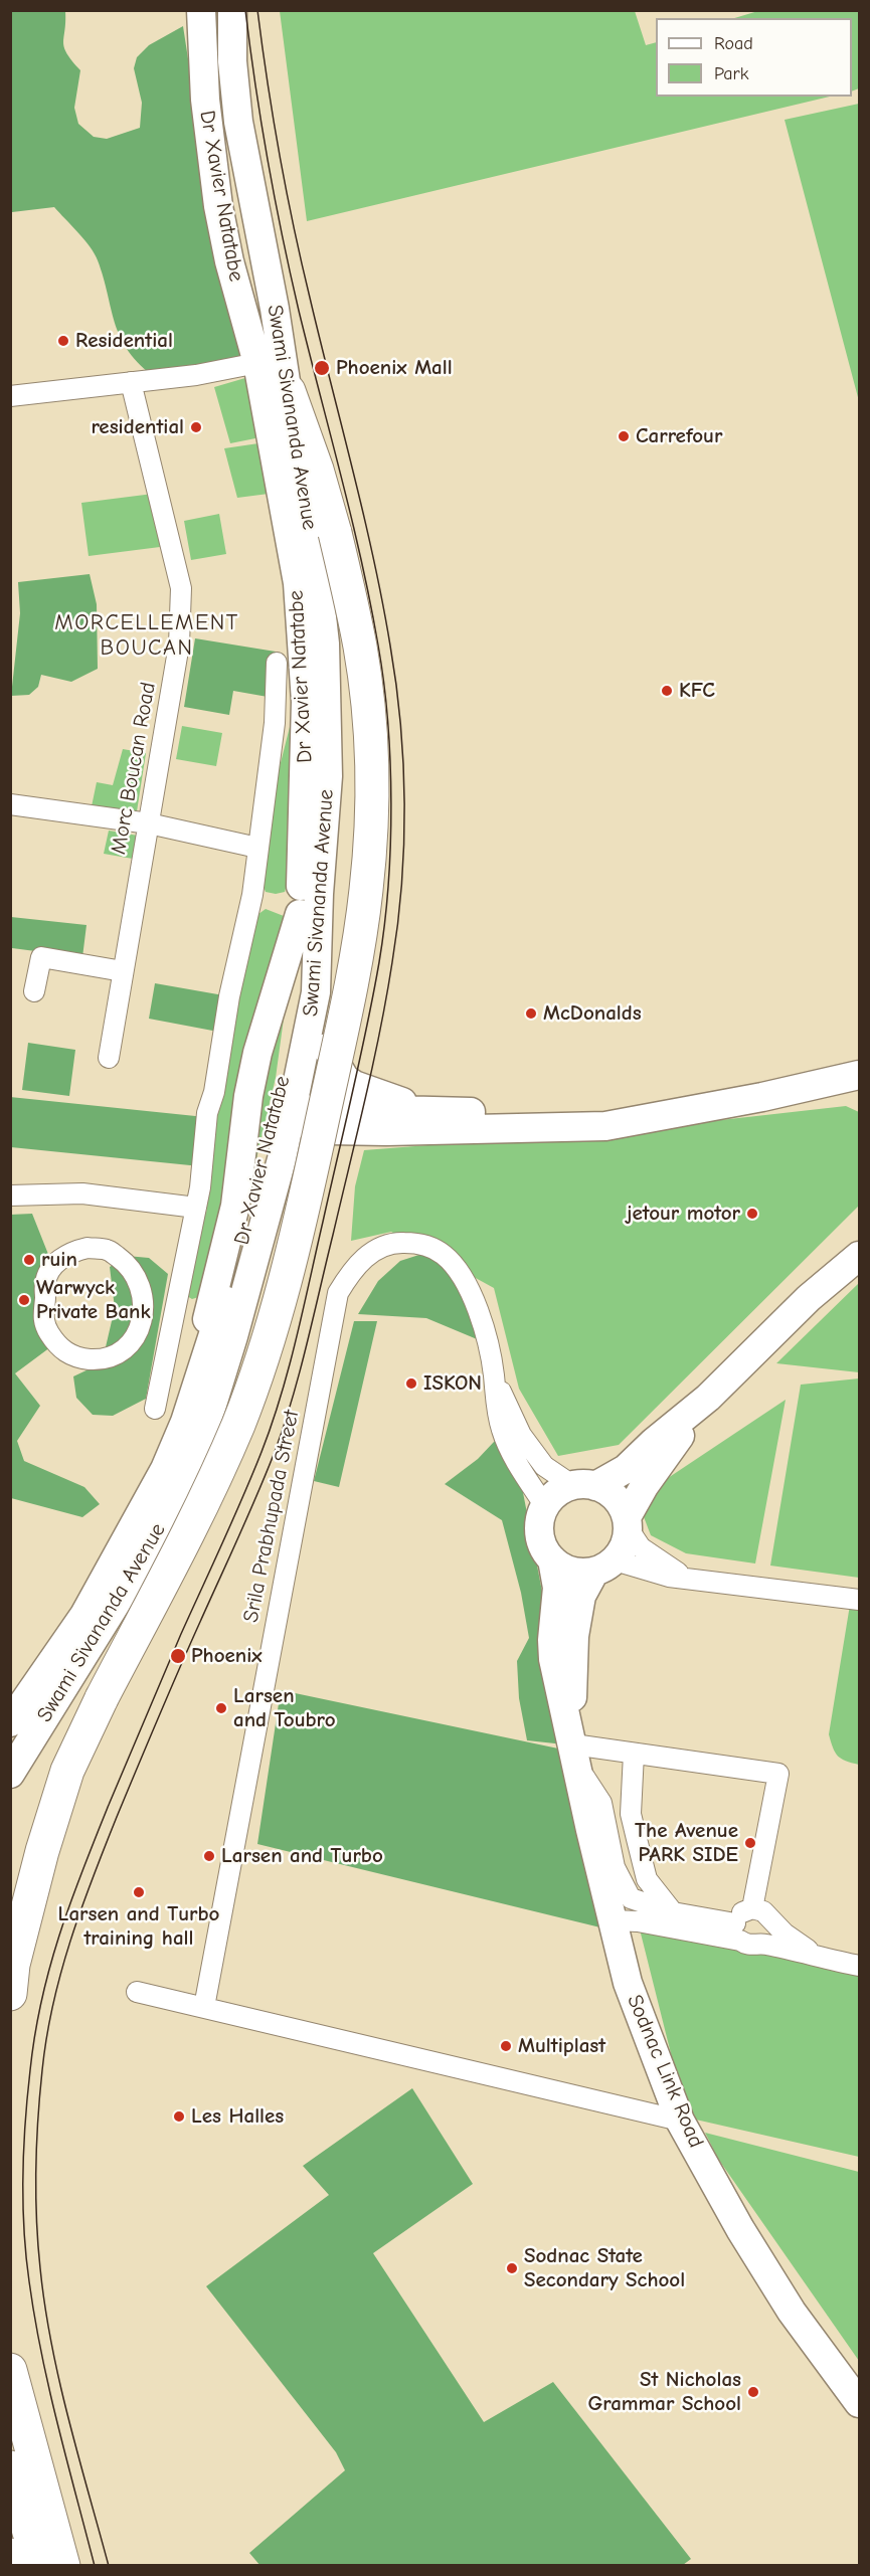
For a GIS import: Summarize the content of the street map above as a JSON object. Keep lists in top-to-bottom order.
{
  "streets": {
    "main road": ["Dr Xavier Natatabe", "Swami Sivananda Avenue", "Sodnac Link Road"],
    "street": ["Morc Boucan Road", "Srila Prabhupada Street"]
  },
  "crossings": [
    ["Dr Xavier Natatabe", "Swami Sivananda Avenue"]
  ],
  "districts": ["MORCELLEMENT BOUCAN"],
  "places": [
    "Residential",
    "Phoenix Mall",
    "residential",
    "Carrefour",
    "KFC",
    "McDonalds",
    "jetour motor",
    "ruin",
    "Warwyck Private Bank",
    "ISKON",
    "Phoenix",
    "Larsen and Toubro",
    "The Avenue PARK SIDE",
    "Larsen and Turbo",
    "Larsen and Turbo training hall",
    "Multiplast",
    "Les Halles",
    "Sodnac State Secondary School",
    "St Nicholas Grammar School"
  ],
  "legend": ["Road", "Park"]
}
